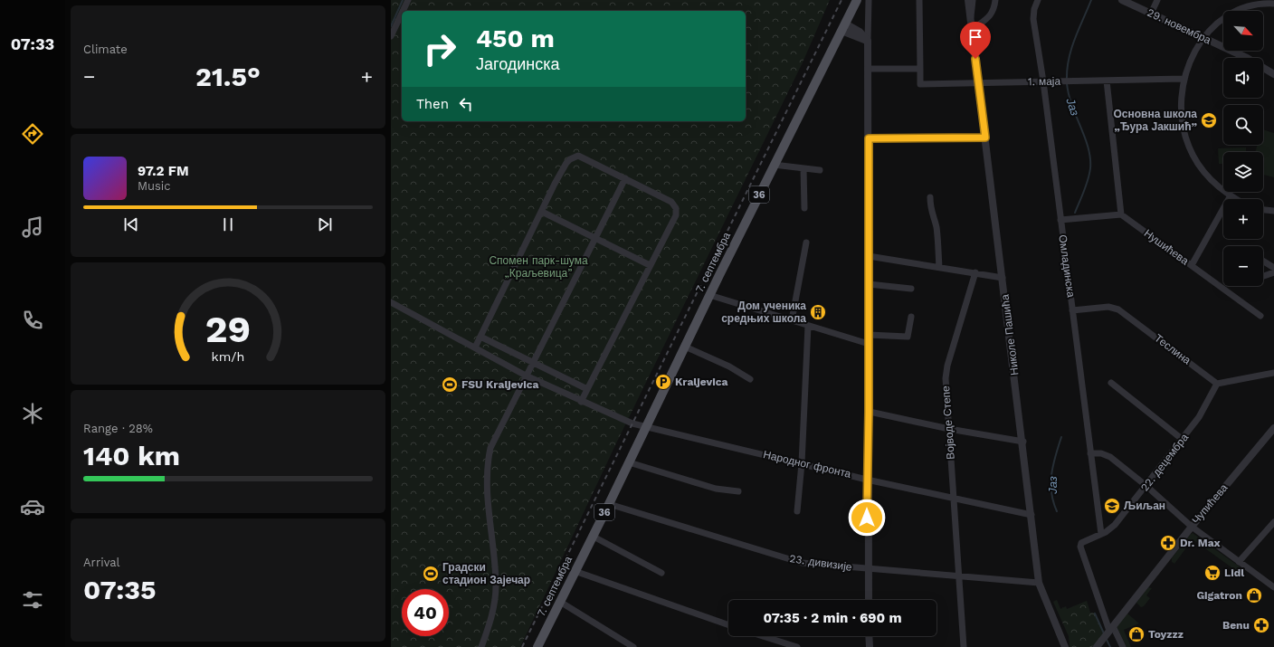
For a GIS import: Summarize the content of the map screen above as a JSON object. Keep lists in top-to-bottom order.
{
  "streets": {
    "main road": ["36", "7. септембра"],
    "street": [
      "29. новембра",
      "1. маја",
      "Нушићева",
      "Омладинска",
      "Николе Пашића",
      "Теслина",
      "Војводе Степе",
      "22. децембра",
      "Народног фронта",
      "Чупићева",
      "23. дивизије"
    ]
  },
  "crossings": [
    ["1. маја", "Омладинска"],
    ["1. маја", "Николе Пашића"],
    ["7. септембра", "Народног фронта"],
    ["7. септембра", "23. дивизије"],
    ["Омладинска", "Теслина"],
    ["Омладинска", "22. децембра"],
    ["Николе Пашића", "Народног фронта"],
    ["Николе Пашића", "23. дивизије"],
    ["Теслина", "22. децембра"],
    ["Војводе Степе", "Народног фронта"],
    ["Војводе Степе", "23. дивизије"],
    ["22. децембра", "Чупићева"]
  ],
  "water": ["Јаз"],
  "parks": ["Спомен парк-шума „Краљевица”"],
  "places": {
    "school or university": ["Основна школа „Ђура Јакшић”", "Љиљан"],
    "building": ["Дом ученика средњих школа"],
    "parking": ["Kraljevica"],
    "sports": ["FSU Kraljevica", "Градски стадион Зајечар"],
    "pharmacy": ["Dr. Max", "Benu"],
    "supermarket": ["Lidl"],
    "shop": ["Gigatron", "Toyzzz"]
  },
  "north": "bottom right",
  "page": {
    "tabs": "07:33",
    "tile": [
      "Climate",
      ["Range · 28%", "140 km"],
      ["Arrival", "07:35"]
    ],
    "map_buttons": ["+", "−"],
    "turn": ["450 m", "Јагодинска"],
    "heat": ["−", "21.5°", "+"],
    "then": "Then",
    "song": ["97.2 FM", "Music"],
    "limit": "40",
    "trip": "07:35 · 2 min · 690 m",
    "gauge": ["29", "km/h"]
  }
}
